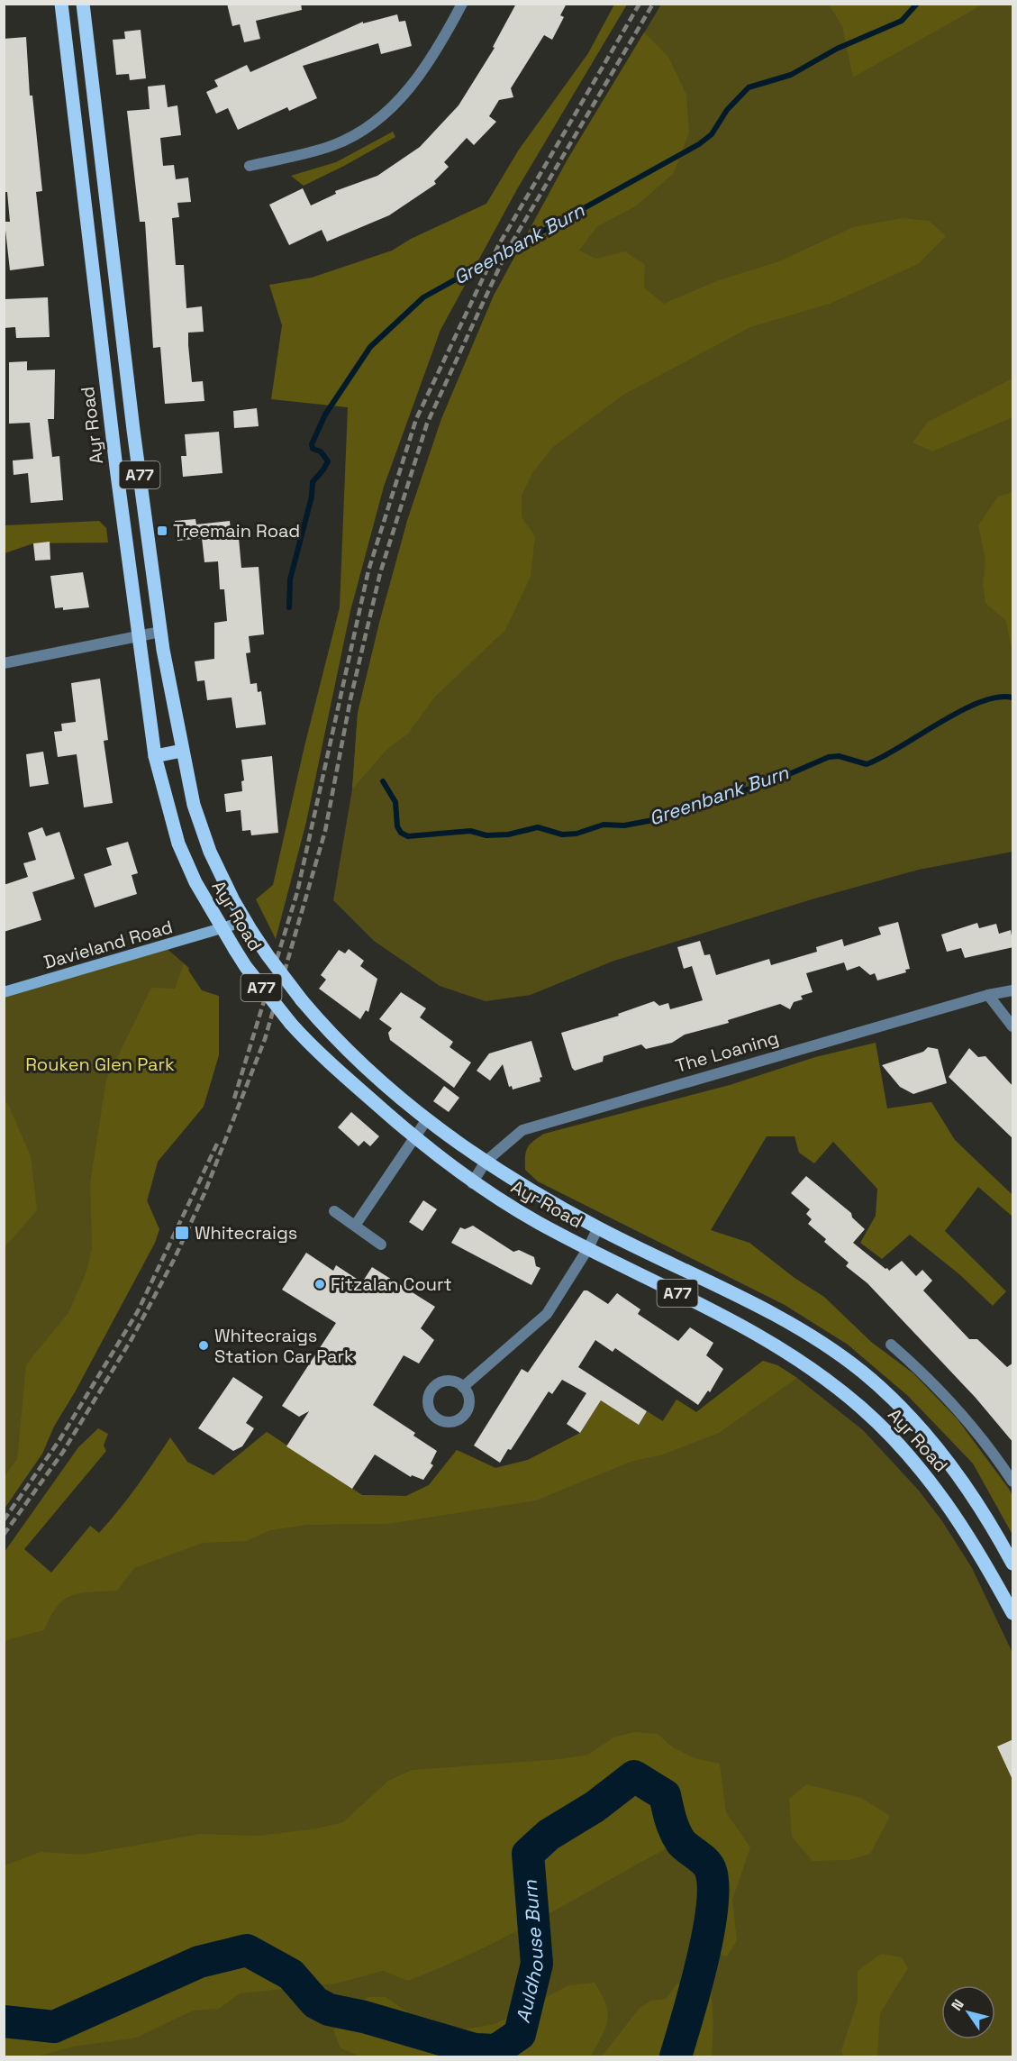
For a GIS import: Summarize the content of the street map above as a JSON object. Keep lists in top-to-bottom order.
{
  "streets": {
    "main road": ["Ayr Road", "A77"],
    "street": ["Davieland Road", "The Loaning"]
  },
  "crossings": [
    ["Ayr Road", "Davieland Road"],
    ["Ayr Road", "The Loaning"]
  ],
  "water": ["Greenbank Burn", "Auldhouse Burn"],
  "parks": ["Rouken Glen Park"],
  "places": {
    "transit": ["Treemain Road", "Whitecraigs"],
    "other": ["Fitzalan Court", "Whitecraigs Station Car Park"]
  },
  "north": "top left"
}
